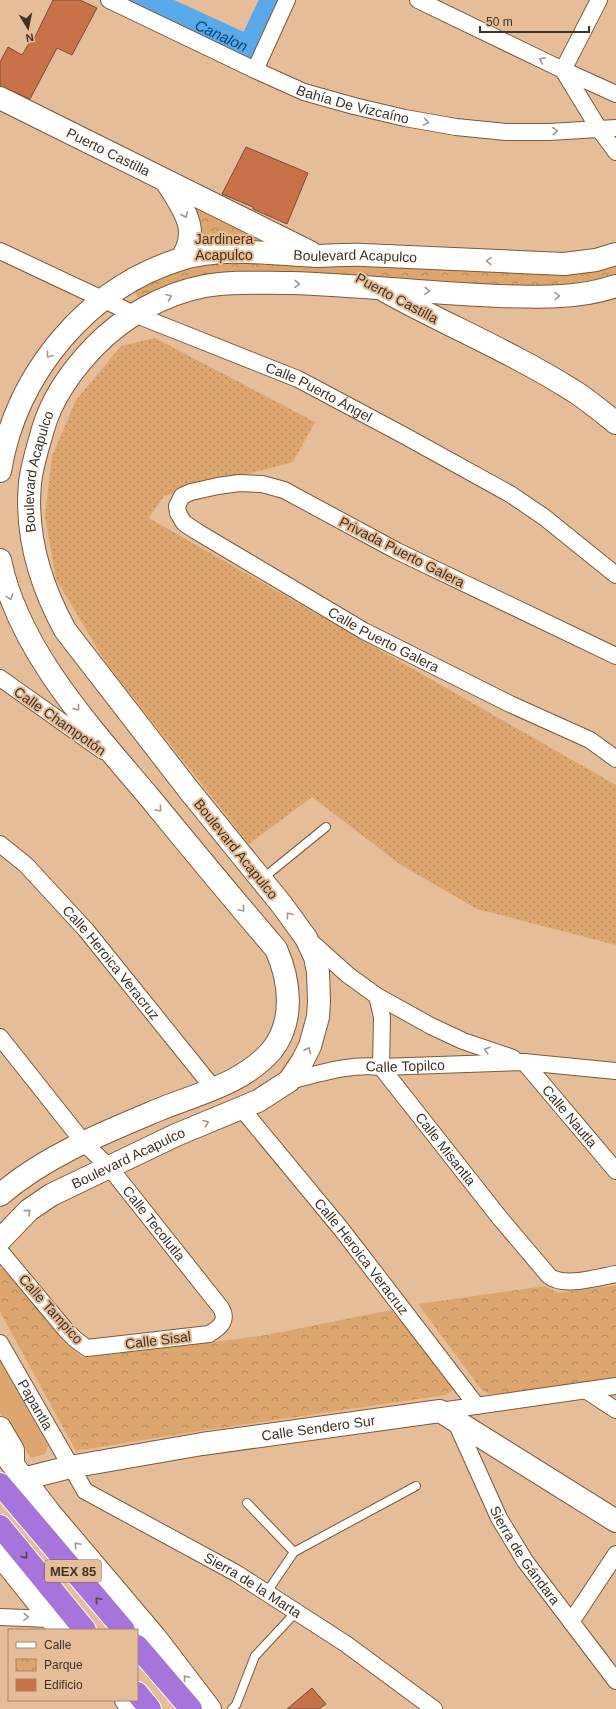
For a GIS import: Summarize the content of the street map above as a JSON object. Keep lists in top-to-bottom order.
{
  "streets": {
    "highway": ["MEX 85"],
    "main road": ["Puerto Castilla", "Boulevard Acapulco", "Calle Sendero Sur"],
    "street": [
      "Bahía De Vizcaíno",
      "Calle Puerto Ángel",
      "Privada Puerto Galera",
      "Calle Puerto Galera",
      "Calle Champotón",
      "Calle Heroica Veracruz",
      "Calle Topilco",
      "Calle Nautla",
      "Calle Misantla",
      "Calle Tecolutla",
      "Calle Tampico",
      "Calle Sisal",
      "Papantla",
      "Sierra de Gándara",
      "Sierra de la Marta"
    ]
  },
  "crossings": [
    ["Puerto Castilla", "Boulevard Acapulco"],
    ["Boulevard Acapulco", "Calle Puerto Ángel"],
    ["Boulevard Acapulco", "Calle Heroica Veracruz"],
    ["Boulevard Acapulco", "Calle Topilco"],
    ["Boulevard Acapulco", "Calle Tecolutla"],
    ["Privada Puerto Galera", "Calle Puerto Galera"],
    ["Calle Heroica Veracruz", "Calle Sendero Sur"],
    ["Calle Topilco", "Calle Nautla"],
    ["Calle Topilco", "Calle Misantla"],
    ["Calle Tecolutla", "Calle Sisal"],
    ["Calle Tampico", "Calle Sisal"],
    ["Papantla", "Calle Sendero Sur"],
    ["Papantla", "Sierra de la Marta"],
    ["Calle Sendero Sur", "Sierra de Gándara"],
    ["Calle Sendero Sur", "Sierra de la Marta"]
  ],
  "water": ["Canalon"],
  "parks": ["Jardinera Acapulco"],
  "legend": ["Calle", "Parque", "Edificio"],
  "scale_bar": "50 m",
  "north": "bottom"
}
